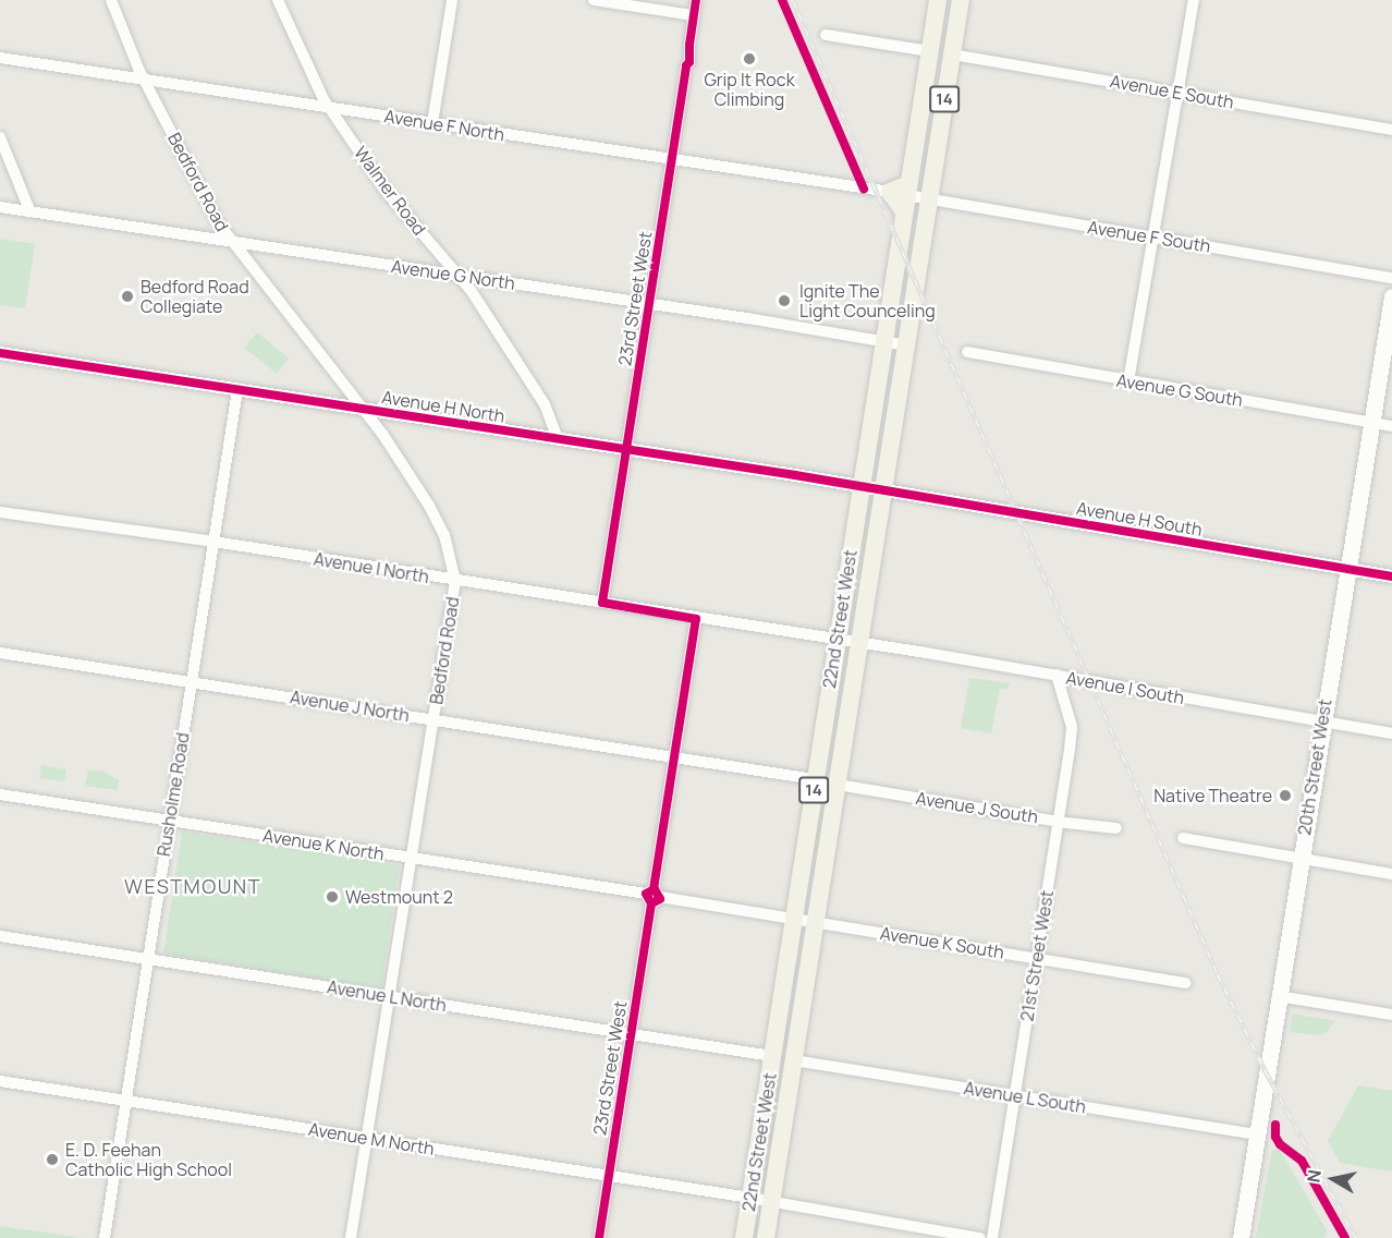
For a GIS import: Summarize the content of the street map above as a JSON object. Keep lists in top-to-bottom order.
{
  "streets": {
    "main road": ["14", "22nd Street West", "20th Street West"],
    "street": [
      "Avenue E South",
      "Avenue F North",
      "Bedford Road",
      "Walmer Road",
      "Avenue F South",
      "Avenue G North",
      "23rd Street West",
      "Avenue G South",
      "Avenue H North",
      "Avenue H South",
      "Avenue I North",
      "Avenue I South",
      "Avenue J North",
      "Rusholme Road",
      "Avenue J South",
      "Avenue K North",
      "Avenue K South",
      "21st Street West",
      "Avenue L North",
      "Avenue L South",
      "Avenue M North"
    ]
  },
  "crossings": [
    ["Avenue E South", "22nd Street West"],
    ["Avenue F North", "Bedford Road"],
    ["Avenue F North", "Walmer Road"],
    ["Avenue F North", "Avenue F South"],
    ["Avenue F North", "23rd Street West"],
    ["Avenue F North", "22nd Street West"],
    ["Bedford Road", "Avenue G North"],
    ["Bedford Road", "Avenue H North"],
    ["Bedford Road", "Avenue I North"],
    ["Bedford Road", "Avenue J North"],
    ["Bedford Road", "Avenue K North"],
    ["Bedford Road", "Avenue L North"],
    ["Bedford Road", "Avenue M North"],
    ["Walmer Road", "Avenue G North"],
    ["Walmer Road", "Avenue H North"],
    ["Avenue F South", "22nd Street West"],
    ["Avenue G North", "23rd Street West"],
    ["Avenue G North", "22nd Street West"],
    ["23rd Street West", "Avenue H North"],
    ["23rd Street West", "Avenue I North"],
    ["23rd Street West", "Avenue J North"],
    ["23rd Street West", "Avenue K North"],
    ["23rd Street West", "Avenue L North"],
    ["23rd Street West", "Avenue M North"],
    ["Avenue G South", "20th Street West"],
    ["Avenue H North", "Avenue H South"],
    ["Avenue H North", "22nd Street West"],
    ["Avenue H North", "Rusholme Road"],
    ["Avenue H South", "22nd Street West"],
    ["Avenue H South", "20th Street West"],
    ["Avenue I North", "22nd Street West"],
    ["Avenue I North", "Avenue I South"],
    ["Avenue I North", "Rusholme Road"],
    ["22nd Street West", "Avenue I South"],
    ["22nd Street West", "Avenue J North"],
    ["22nd Street West", "Avenue J South"],
    ["22nd Street West", "Avenue K North"],
    ["22nd Street West", "Avenue K South"],
    ["22nd Street West", "Avenue L North"],
    ["22nd Street West", "Avenue L South"],
    ["22nd Street West", "Avenue M North"],
    ["Avenue I South", "20th Street West"],
    ["Avenue I South", "21st Street West"],
    ["Avenue J North", "Rusholme Road"],
    ["20th Street West", "Avenue L South"],
    ["Rusholme Road", "Avenue K North"],
    ["Rusholme Road", "Avenue L North"],
    ["Rusholme Road", "Avenue M North"],
    ["Avenue J South", "21st Street West"],
    ["Avenue K North", "Avenue K South"],
    ["Avenue K South", "21st Street West"],
    ["21st Street West", "Avenue L South"]
  ],
  "districts": ["WESTMOUNT"],
  "places": [
    "Grip It Rock Climbing",
    "Bedford Road Collegiate",
    "Ignite The Light Counceling",
    "Native Theatre",
    "Westmount 2",
    "E. D. Feehan Catholic High School"
  ],
  "north": "left"
}
